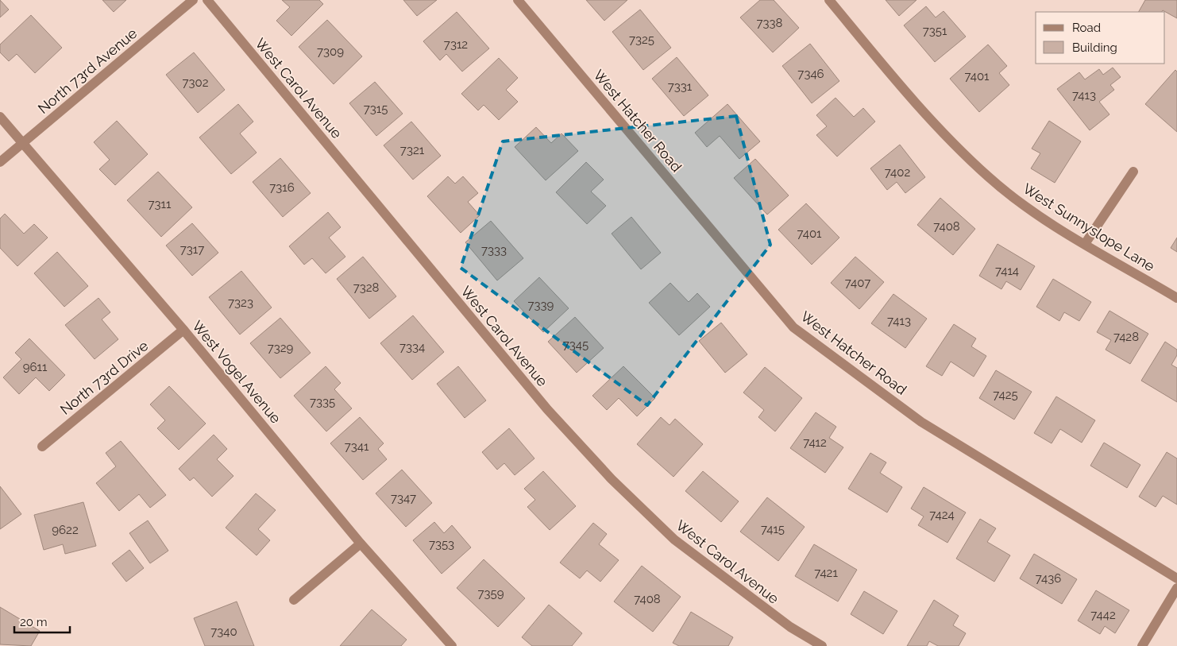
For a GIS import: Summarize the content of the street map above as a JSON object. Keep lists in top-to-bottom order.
{
  "streets": {
    "street": [
      "North 73rd Avenue",
      "West Carol Avenue",
      "West Hatcher Road",
      "West Sunnyslope Lane",
      "West Vogel Avenue",
      "North 73rd Drive"
    ]
  },
  "crossings": [
    ["North 73rd Avenue", "West Vogel Avenue"],
    ["West Vogel Avenue", "North 73rd Drive"]
  ],
  "house_numbers": [
    "7338",
    "7351",
    "7325",
    "7312",
    "7309",
    "7346",
    "7401",
    "7302",
    "7331",
    "7413",
    "7315",
    "7321",
    "7402",
    "7316",
    "7311",
    "7408",
    "7401",
    "7317",
    "7333",
    "7414",
    "7407",
    "7328",
    "7323",
    "7339",
    "7413",
    "7428",
    "7345",
    "7334",
    "7329",
    "9611",
    "7425",
    "7335",
    "7412",
    "7341",
    "7347",
    "7424",
    "7415",
    "9622",
    "7353",
    "7421",
    "7436",
    "7359",
    "7408",
    "7442",
    "7340"
  ],
  "legend": ["Road", "Building"],
  "scale_bar": "20 m"
}
